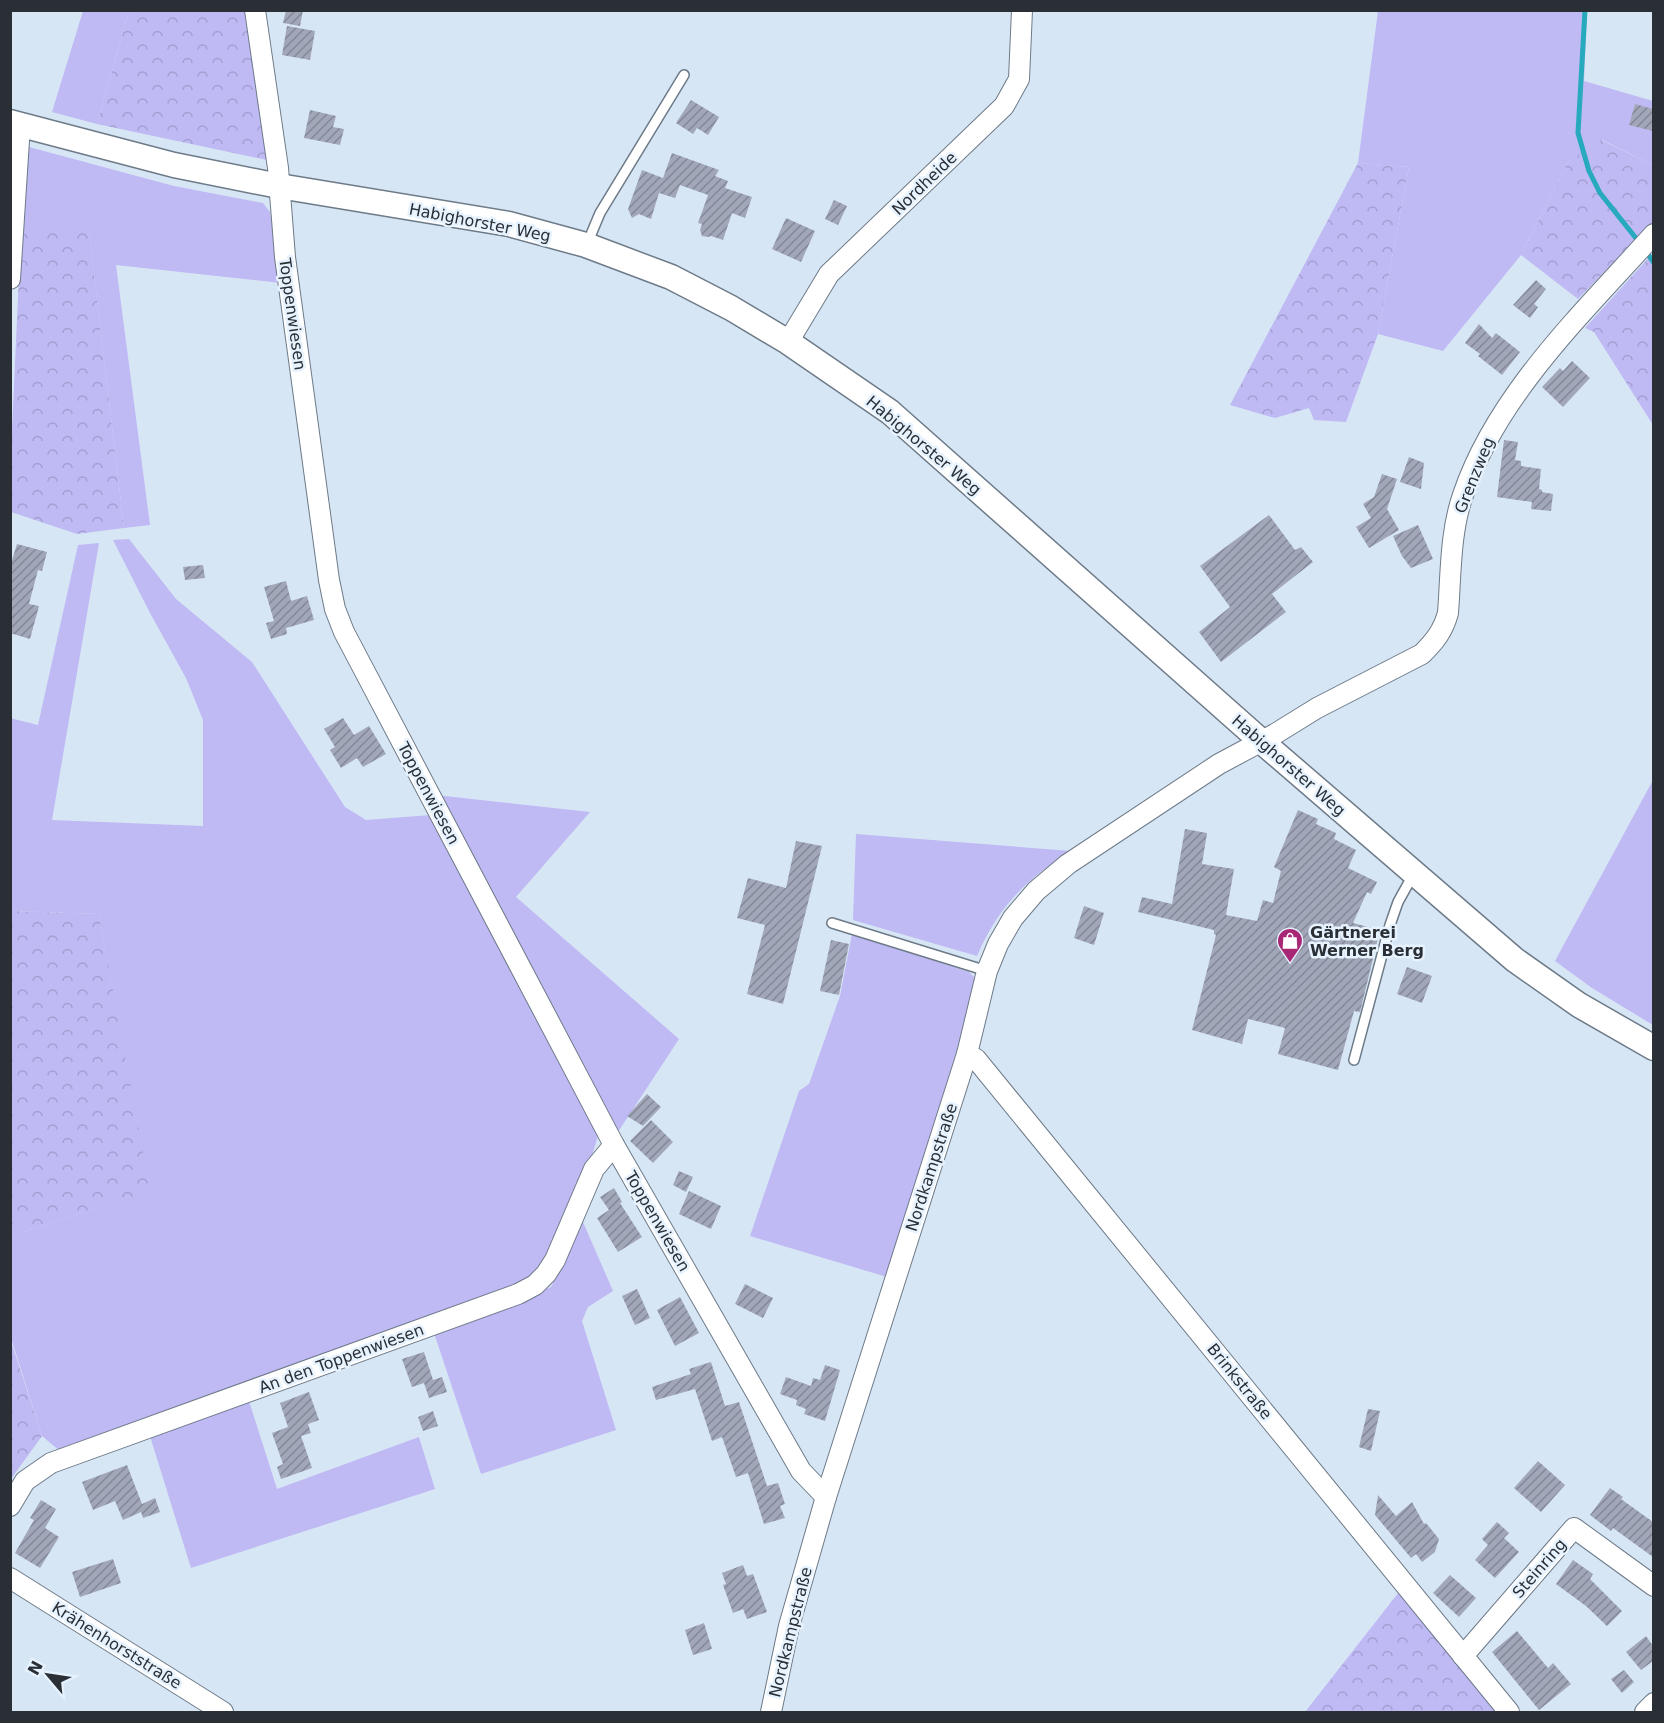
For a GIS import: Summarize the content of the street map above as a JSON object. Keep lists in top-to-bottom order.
{
  "streets": {
    "street": [
      "Nordheide",
      "Habighorster Weg",
      "Toppenwiesen",
      "Grenzweg",
      "Nordkampstraße",
      "An den Toppenwiesen",
      "Brinkstraße",
      "Steinring",
      "Krähenhorststraße"
    ]
  },
  "crossings": [
    ["Nordheide", "Habighorster Weg"],
    ["Habighorster Weg", "Toppenwiesen"],
    ["Habighorster Weg", "Grenzweg"],
    ["Habighorster Weg", "Nordkampstraße"],
    ["Toppenwiesen", "Nordkampstraße"],
    ["Toppenwiesen", "An den Toppenwiesen"],
    ["Grenzweg", "Nordkampstraße"],
    ["Nordkampstraße", "Brinkstraße"],
    ["Brinkstraße", "Steinring"]
  ],
  "places": {
    "shop": ["Gärtnerei Werner Berg"]
  },
  "north": "top left"
}
